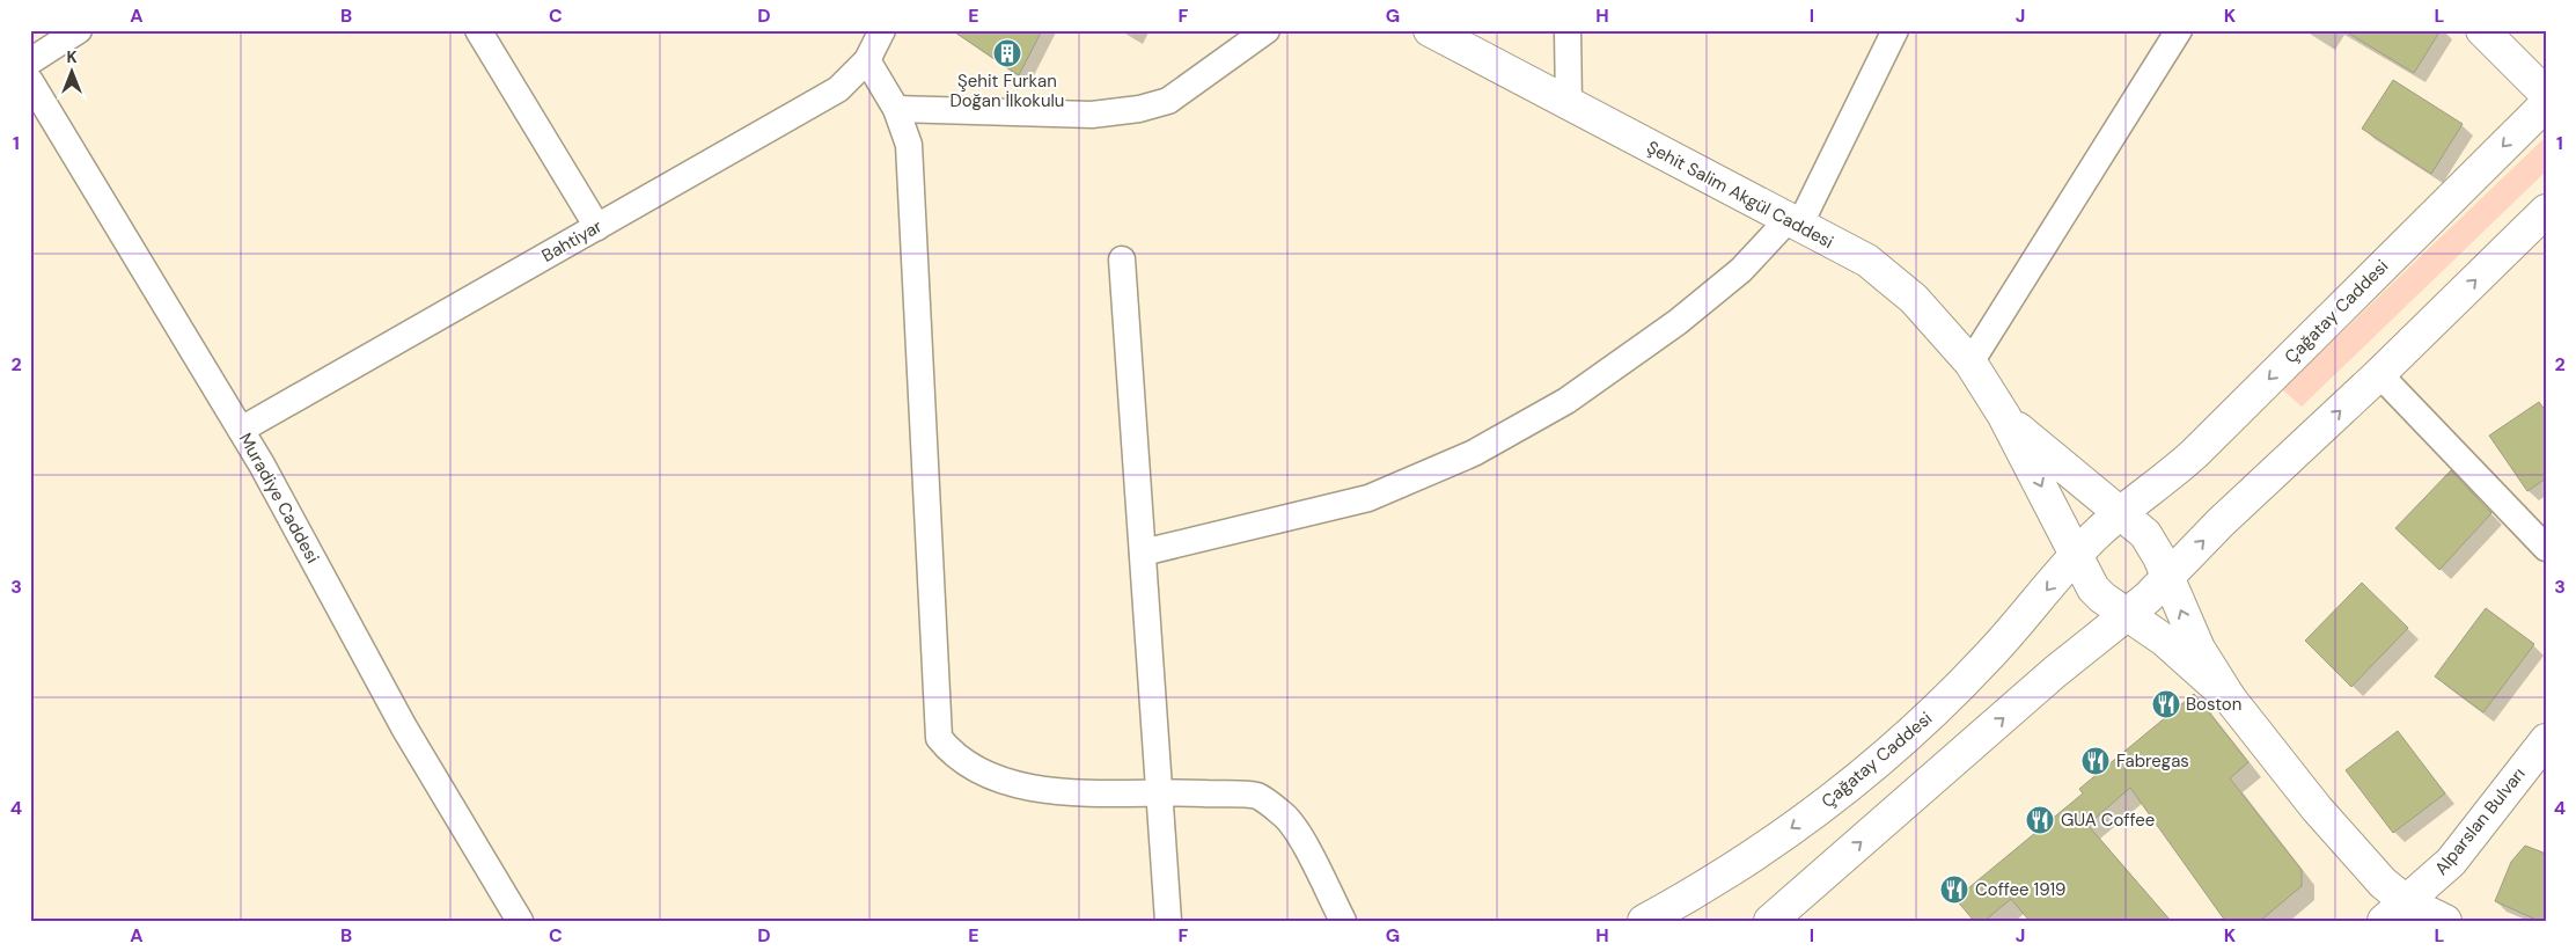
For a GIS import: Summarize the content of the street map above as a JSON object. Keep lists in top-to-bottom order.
{
  "streets": {
    "main road": ["Şehit Salim Akgül Caddesi", "Çağatay Caddesi", "Alparslan Bulvarı"],
    "street": ["Bahtiyar", "Muradiye Caddesi"]
  },
  "crossings": [
    ["Şehit Salim Akgül Caddesi", "Çağatay Caddesi"],
    ["Bahtiyar", "Muradiye Caddesi"]
  ],
  "places": {
    "building": ["Şehit Furkan Doğan İlkokulu"],
    "restaurant": [
      "Boston",
      "Fabregas",
      "GUA Coffee",
      "Coffee 1919"
    ]
  },
  "north": "top",
  "grid": {
    "columns": [
      "A",
      "B",
      "C",
      "D",
      "E",
      "F",
      "G",
      "H",
      "I",
      "J",
      "K",
      "L"
    ],
    "rows": [
      "1",
      "2",
      "3",
      "4"
    ]
  }
}
